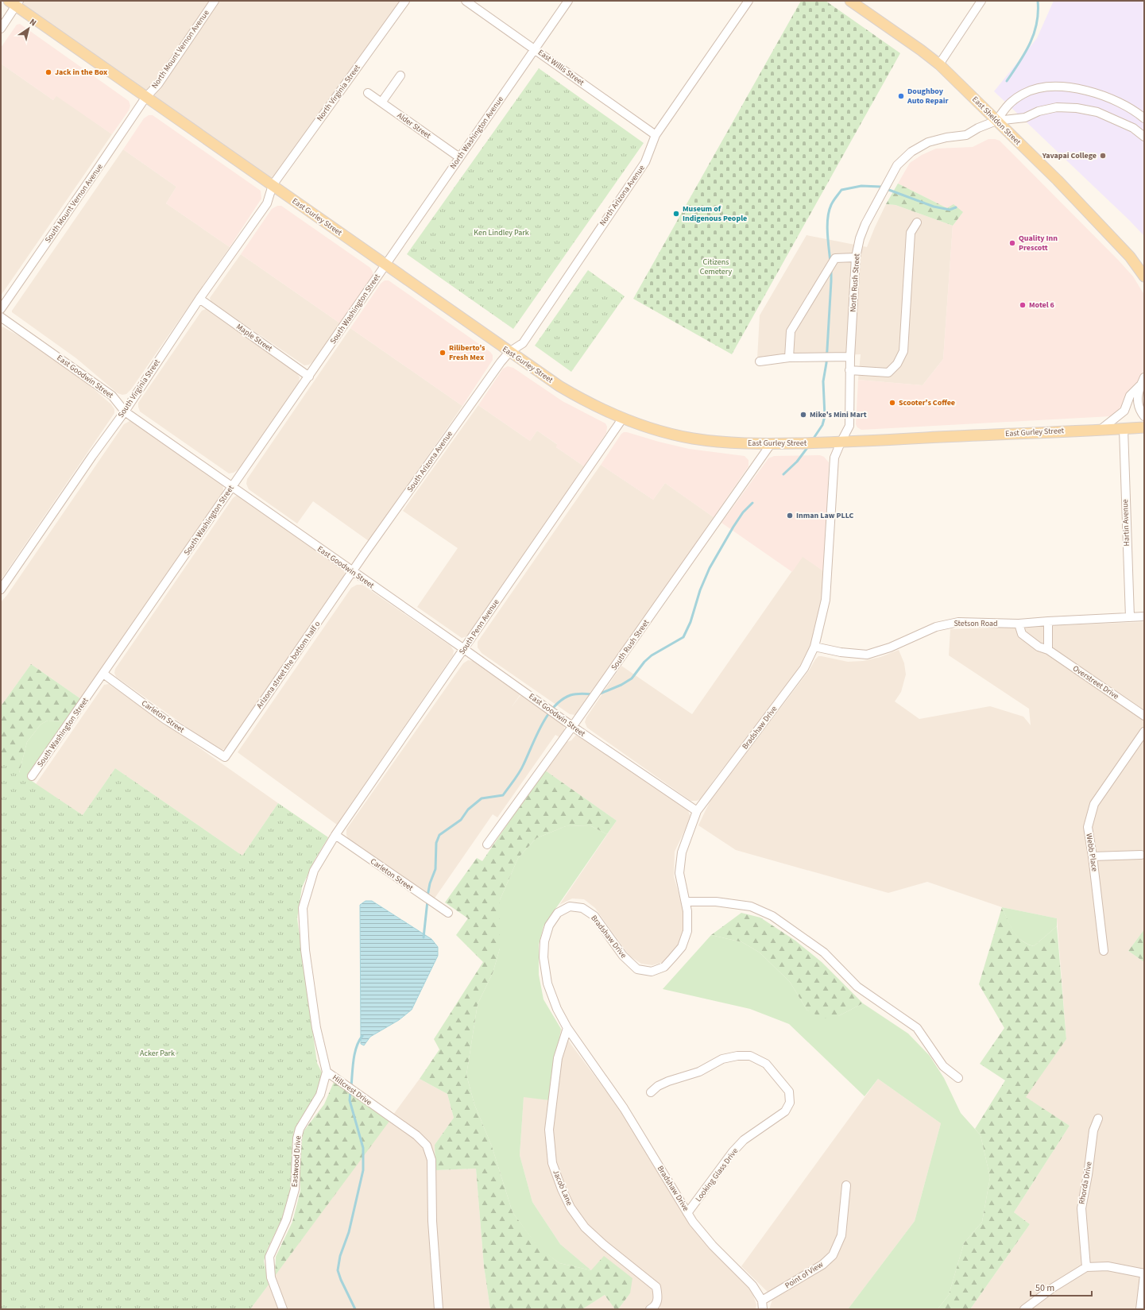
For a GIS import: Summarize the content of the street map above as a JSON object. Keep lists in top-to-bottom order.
{
  "streets": {
    "main road": ["East Sheldon Street", "East Gurley Street"],
    "street": [
      "North Mount Vernon Avenue",
      "East Willis Street",
      "North Virginia Street",
      "Alder Street",
      "North Washington Avenue",
      "North Arizona Avenue",
      "South Mount Vernon Avenue",
      "North Rush Street",
      "South Washington Street",
      "Maple Street",
      "East Goodwin Street",
      "South Virginia Street",
      "South Arizona Avenue",
      "Hartin Avenue",
      "Stetson Road",
      "South Penn Avenue",
      "South Rush Street",
      "Arizona street the bottom half o",
      "Overstreet Drive",
      "Carleton Street",
      "Bradshaw Drive",
      "Webb Place",
      "Hillcrest Drive",
      "Eastwood Drive",
      "Looking Glass Drive",
      "Rhorda Drive",
      "Jacob Lane",
      "Point of View"
    ]
  },
  "crossings": [
    ["North Mount Vernon Avenue", "South Mount Vernon Avenue"],
    ["North Mount Vernon Avenue", "East Gurley Street"],
    ["East Willis Street", "North Washington Avenue"],
    ["East Willis Street", "North Arizona Avenue"],
    ["North Virginia Street", "East Gurley Street"],
    ["North Virginia Street", "South Virginia Street"],
    ["East Sheldon Street", "North Rush Street"],
    ["Alder Street", "North Washington Avenue"],
    ["North Washington Avenue", "East Gurley Street"],
    ["North Washington Avenue", "South Washington Street"],
    ["North Arizona Avenue", "East Gurley Street"],
    ["North Arizona Avenue", "South Arizona Avenue"],
    ["South Mount Vernon Avenue", "East Gurley Street"],
    ["East Gurley Street", "North Rush Street"],
    ["East Gurley Street", "South Washington Street"],
    ["East Gurley Street", "South Virginia Street"],
    ["East Gurley Street", "South Arizona Avenue"],
    ["East Gurley Street", "Hartin Avenue"],
    ["East Gurley Street", "South Penn Avenue"],
    ["East Gurley Street", "South Rush Street"],
    ["East Gurley Street", "Bradshaw Drive"],
    ["North Rush Street", "Bradshaw Drive"],
    ["South Washington Street", "Maple Street"],
    ["South Washington Street", "East Goodwin Street"],
    ["South Washington Street", "Carleton Street"],
    ["Maple Street", "South Virginia Street"],
    ["East Goodwin Street", "South Virginia Street"],
    ["East Goodwin Street", "South Arizona Avenue"],
    ["East Goodwin Street", "South Penn Avenue"],
    ["East Goodwin Street", "South Rush Street"],
    ["East Goodwin Street", "Arizona street the bottom half o"],
    ["East Goodwin Street", "Bradshaw Drive"],
    ["South Arizona Avenue", "Arizona street the bottom half o"],
    ["Hartin Avenue", "Stetson Road"],
    ["Stetson Road", "Overstreet Drive"],
    ["Stetson Road", "Bradshaw Drive"],
    ["South Penn Avenue", "Carleton Street"],
    ["South Penn Avenue", "Hillcrest Drive"],
    ["Arizona street the bottom half o", "Carleton Street"],
    ["Carleton Street", "Hillcrest Drive"],
    ["Bradshaw Drive", "Looking Glass Drive"],
    ["Bradshaw Drive", "Jacob Lane"],
    ["Bradshaw Drive", "Point of View"],
    ["Hillcrest Drive", "Eastwood Drive"]
  ],
  "parks": ["Ken Lindley Park", "Citizens Cemetery", "Acker Park"],
  "places": [
    "Jack in the Box",
    "Doughboy Auto Repair",
    "Yavapai College",
    "Museum of Indigenous People",
    "Quality Inn Prescott",
    "Motel 6",
    "Riliberto’s Fresh Mex",
    "Scooter's Coffee",
    "Mike's Mini Mart",
    "Inman Law PLLC"
  ],
  "scale_bar": "50 m",
  "north": "top right"
}
